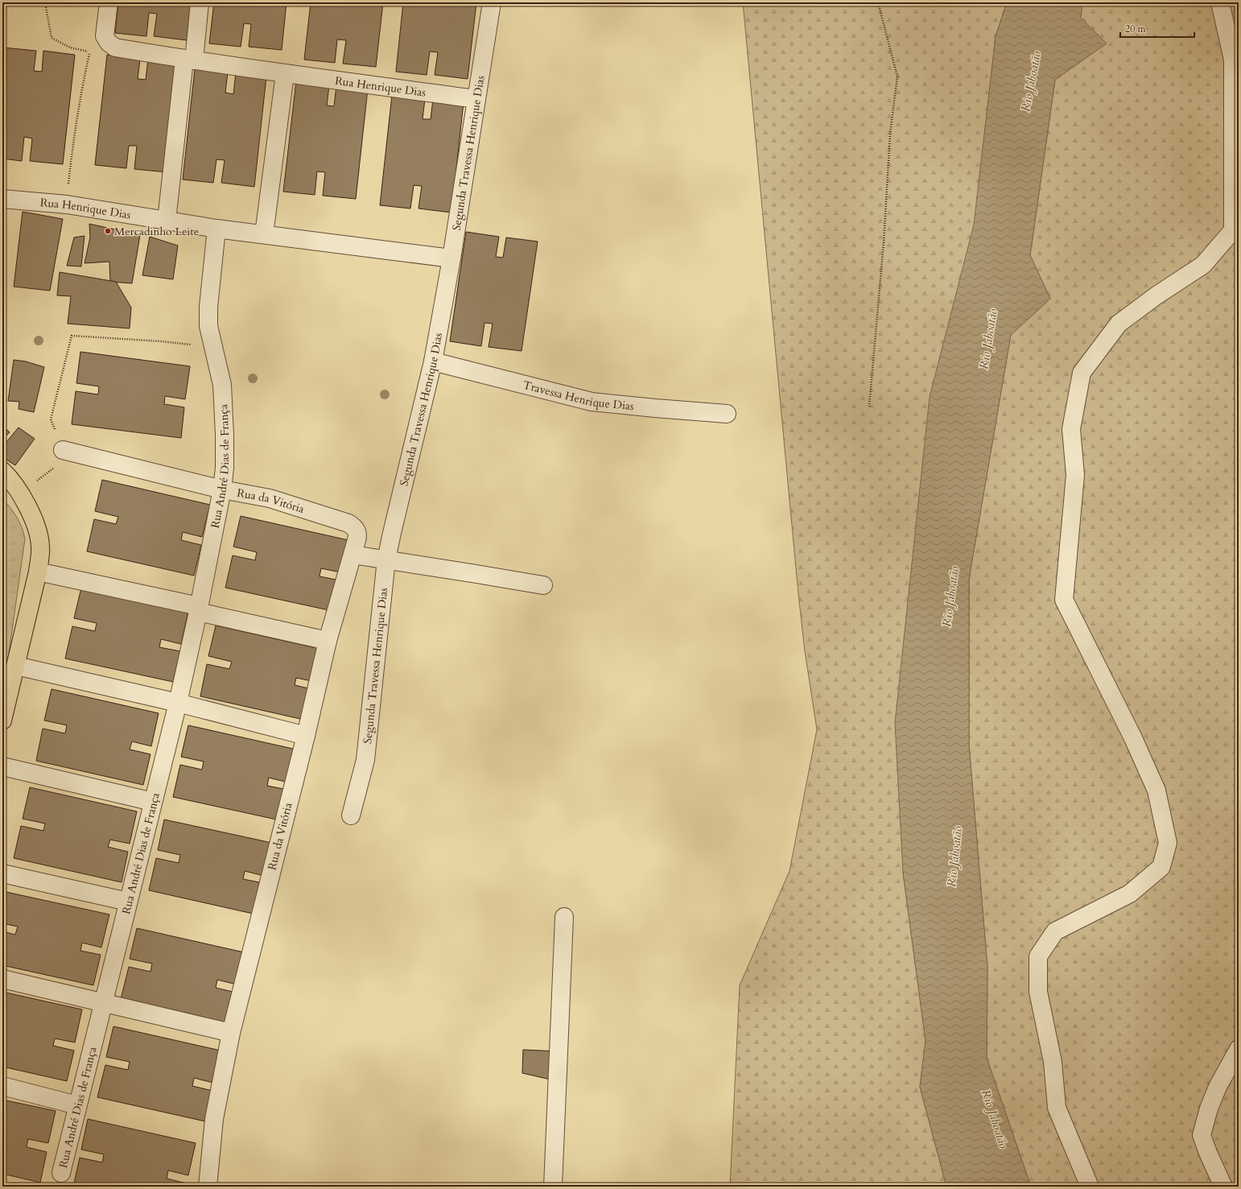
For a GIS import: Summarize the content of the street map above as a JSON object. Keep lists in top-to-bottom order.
{
  "streets": {
    "street": [
      "Rua Henrique Dias",
      "Segunda Travessa Henrique Dias",
      "Travessa Henrique Dias",
      "Rua André Dias de França",
      "Rua da Vitória"
    ]
  },
  "crossings": [
    ["Rua Henrique Dias", "Segunda Travessa Henrique Dias"],
    ["Rua Henrique Dias", "Rua André Dias de França"],
    ["Segunda Travessa Henrique Dias", "Travessa Henrique Dias"],
    ["Rua André Dias de França", "Rua da Vitória"]
  ],
  "water": ["Rio Jaboatão"],
  "places": ["Mercadinho Leite"],
  "scale_bar": "20 m"
}
